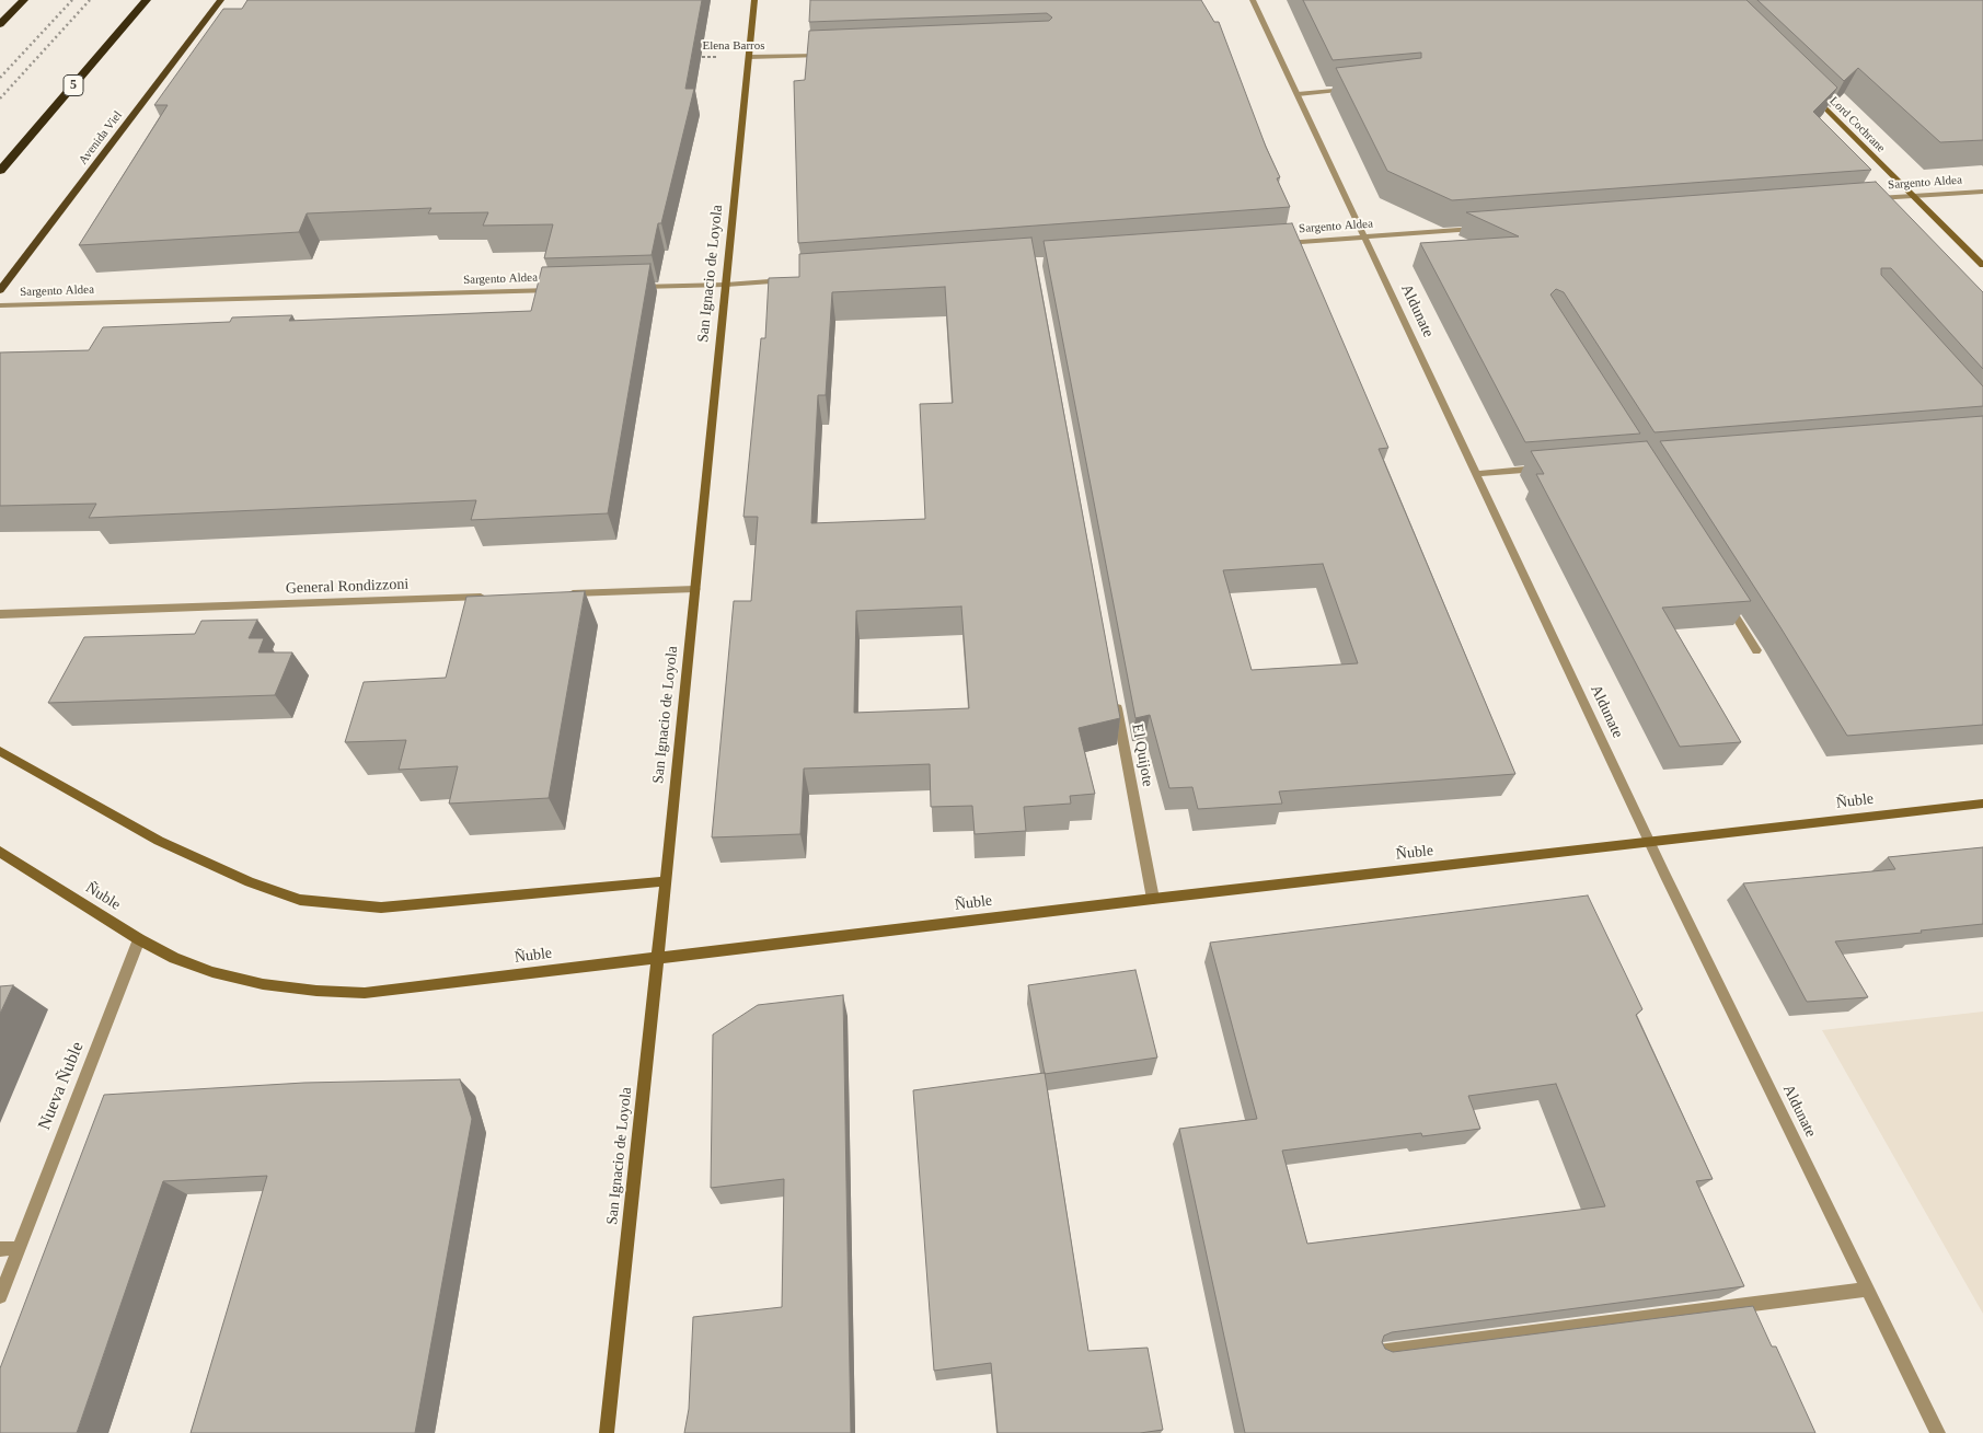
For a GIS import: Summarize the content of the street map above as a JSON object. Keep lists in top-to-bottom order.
{
  "streets": {
    "highway": ["5"],
    "main road": ["Avenida Viel"],
    "street": [
      "Elena Barros",
      "Lord Cochrane",
      "Sargento Aldea",
      "San Ignacio de Loyola",
      "Aldunate",
      "General Rondizzoni",
      "El Quijote",
      "Ñuble",
      "Nueva Ñuble"
    ]
  },
  "crossings": [
    ["Elena Barros", "San Ignacio de Loyola"],
    ["Lord Cochrane", "Sargento Aldea"],
    ["Sargento Aldea", "Aldunate"],
    ["San Ignacio de Loyola", "Ñuble"],
    ["Aldunate", "Ñuble"],
    ["El Quijote", "Ñuble"],
    ["Ñuble", "Nueva Ñuble"]
  ]
}
